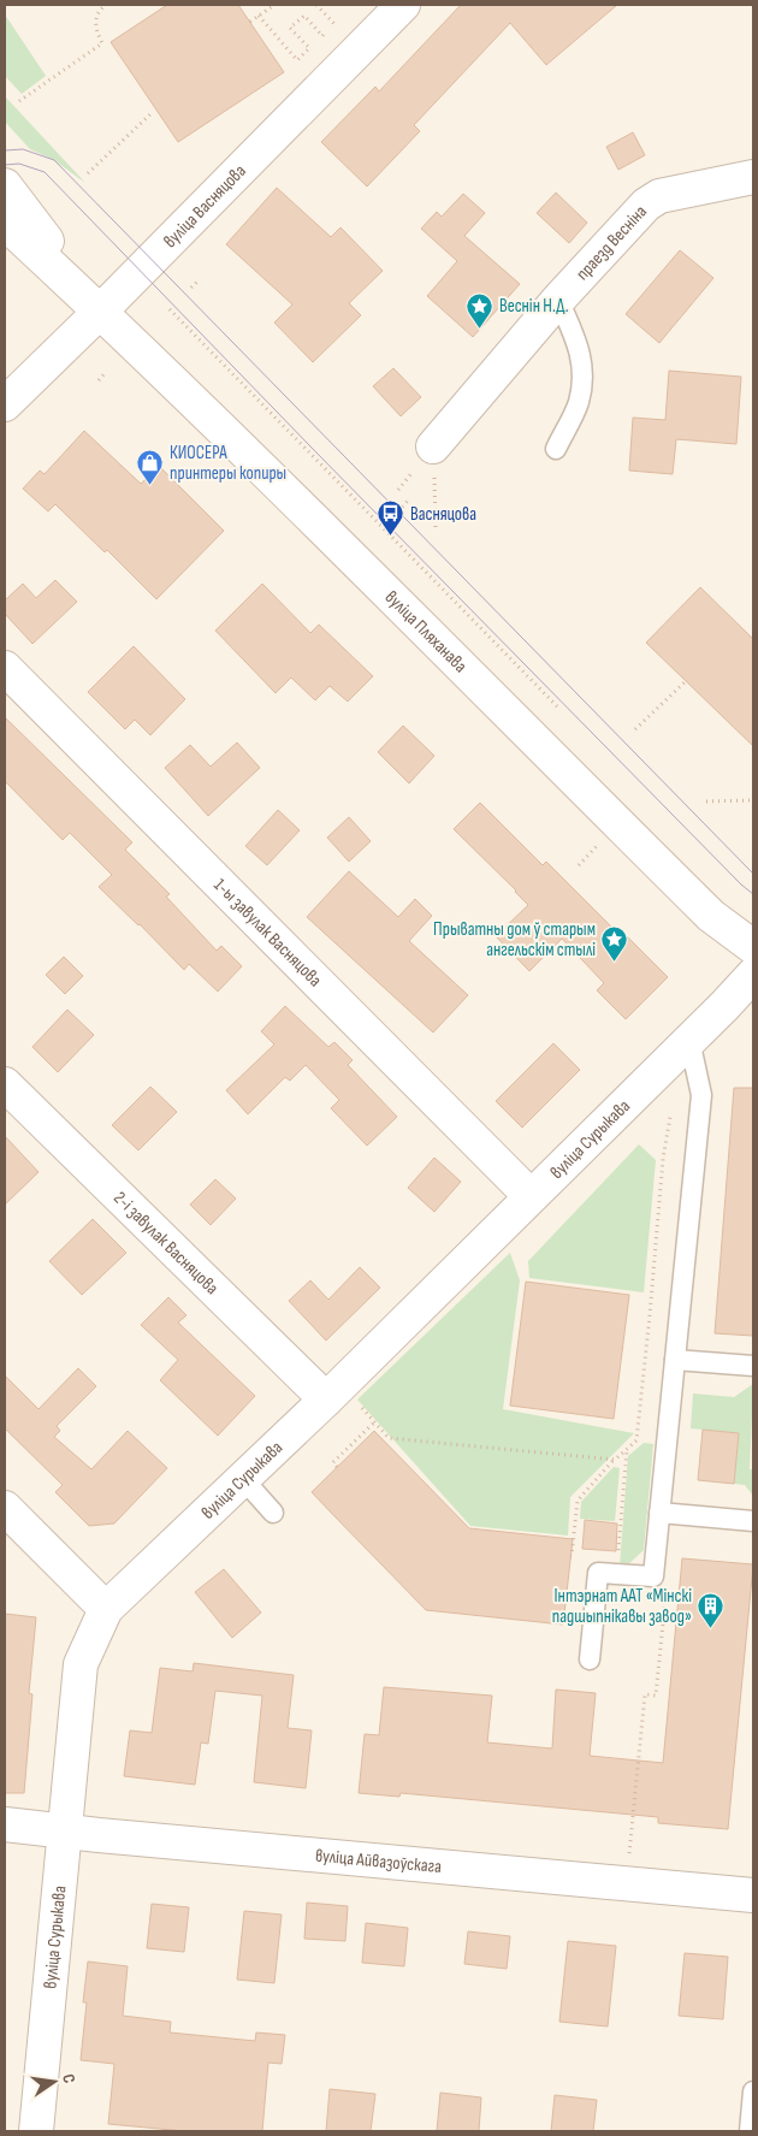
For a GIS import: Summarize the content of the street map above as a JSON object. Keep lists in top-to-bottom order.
{
  "streets": {
    "street": [
      "вуліца Васняцова",
      "праезд Весніна",
      "вуліца Пляханава",
      "1-ы завулак Васняцова",
      "вуліца Сурыкава",
      "2-і завулак Васняцова",
      "вуліца Айвазоўскага"
    ]
  },
  "crossings": [
    ["вуліца Васняцова", "вуліца Пляханава"],
    ["1-ы завулак Васняцова", "вуліца Сурыкава"],
    ["вуліца Сурыкава", "2-і завулак Васняцова"],
    ["вуліца Сурыкава", "вуліца Айвазоўскага"]
  ],
  "places": {
    "place": ["Веснін Н.Д.", "Прыватны дом ў старым ангельскім стылі"],
    "shop": ["КИОСЕРА принтеры копиры"],
    "bus stop": ["Васняцова"],
    "building": ["Інтэрнат ААТ «Мінскі падшыпнікавы завод»"]
  },
  "north": "right"
}
